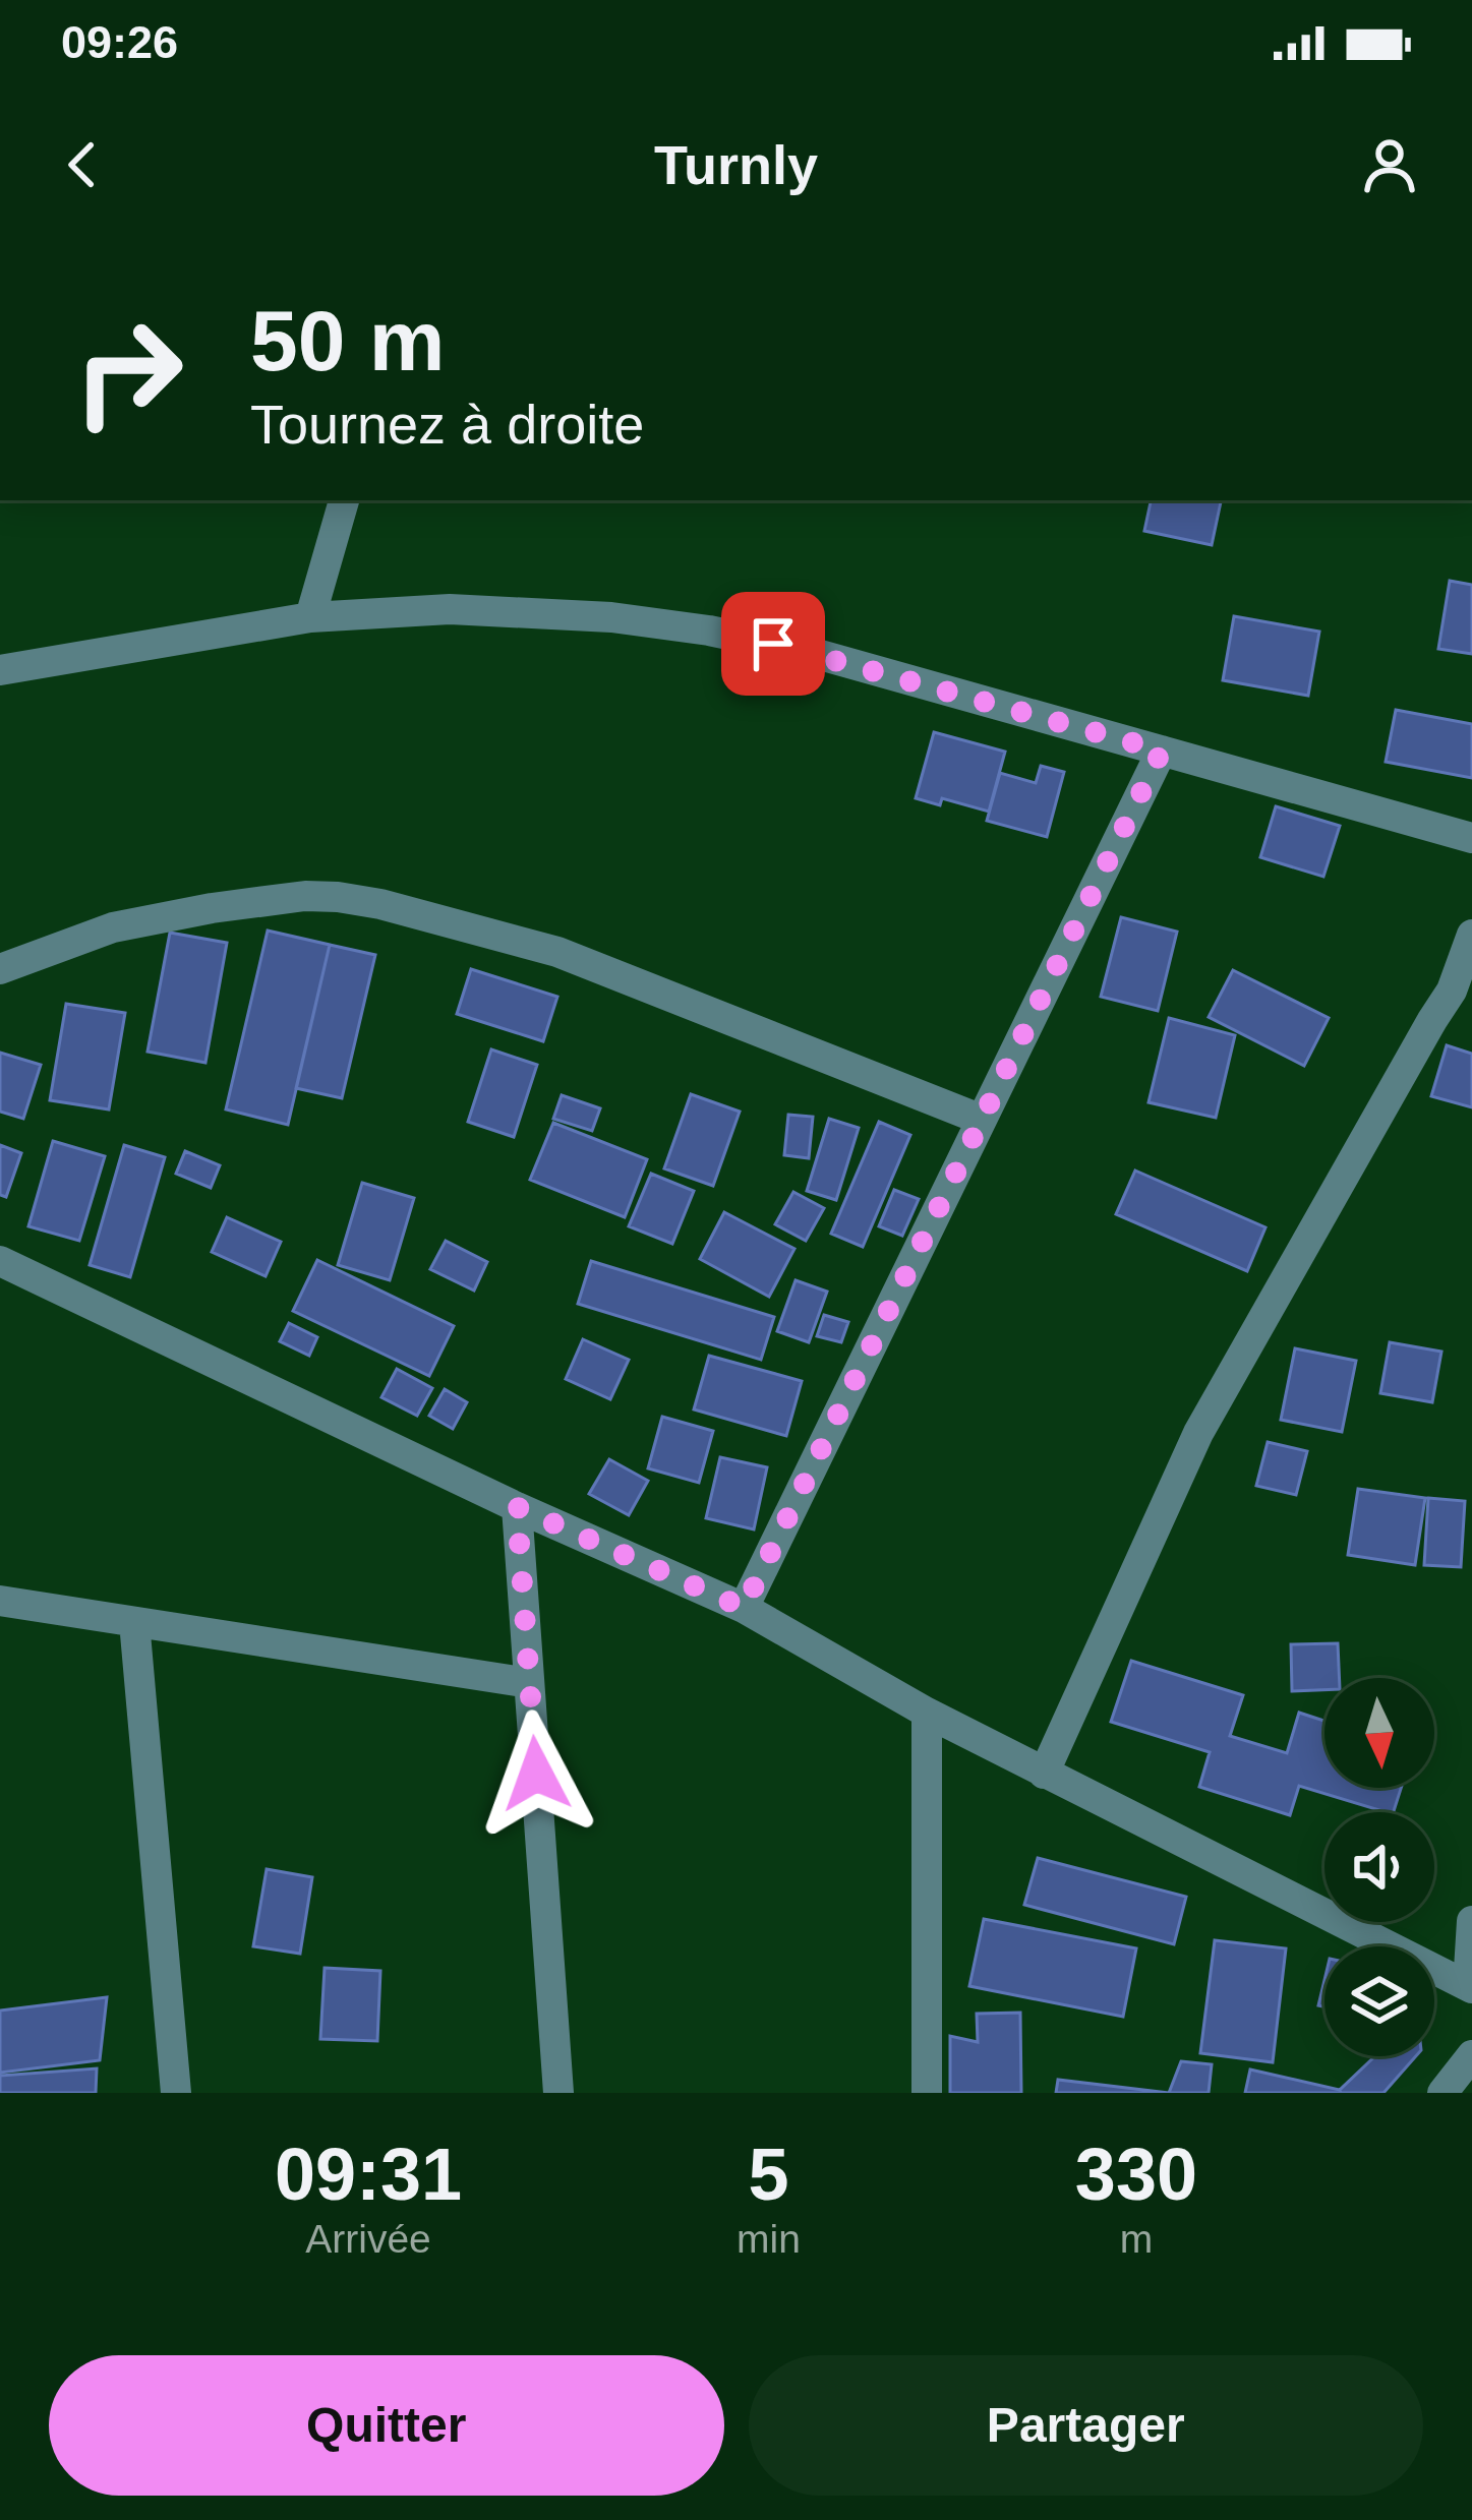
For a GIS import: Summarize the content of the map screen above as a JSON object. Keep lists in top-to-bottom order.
{
  "north": "bottom",
  "page": {
    "status": "09:26",
    "header": "Turnly",
    "turn": ["50 m", "Tournez à droite"],
    "eta": [
      "09:31",
      "Arrivée",
      "5",
      "min",
      "330",
      "m"
    ],
    "buttons": ["Quitter", "Partager"]
  }
}
